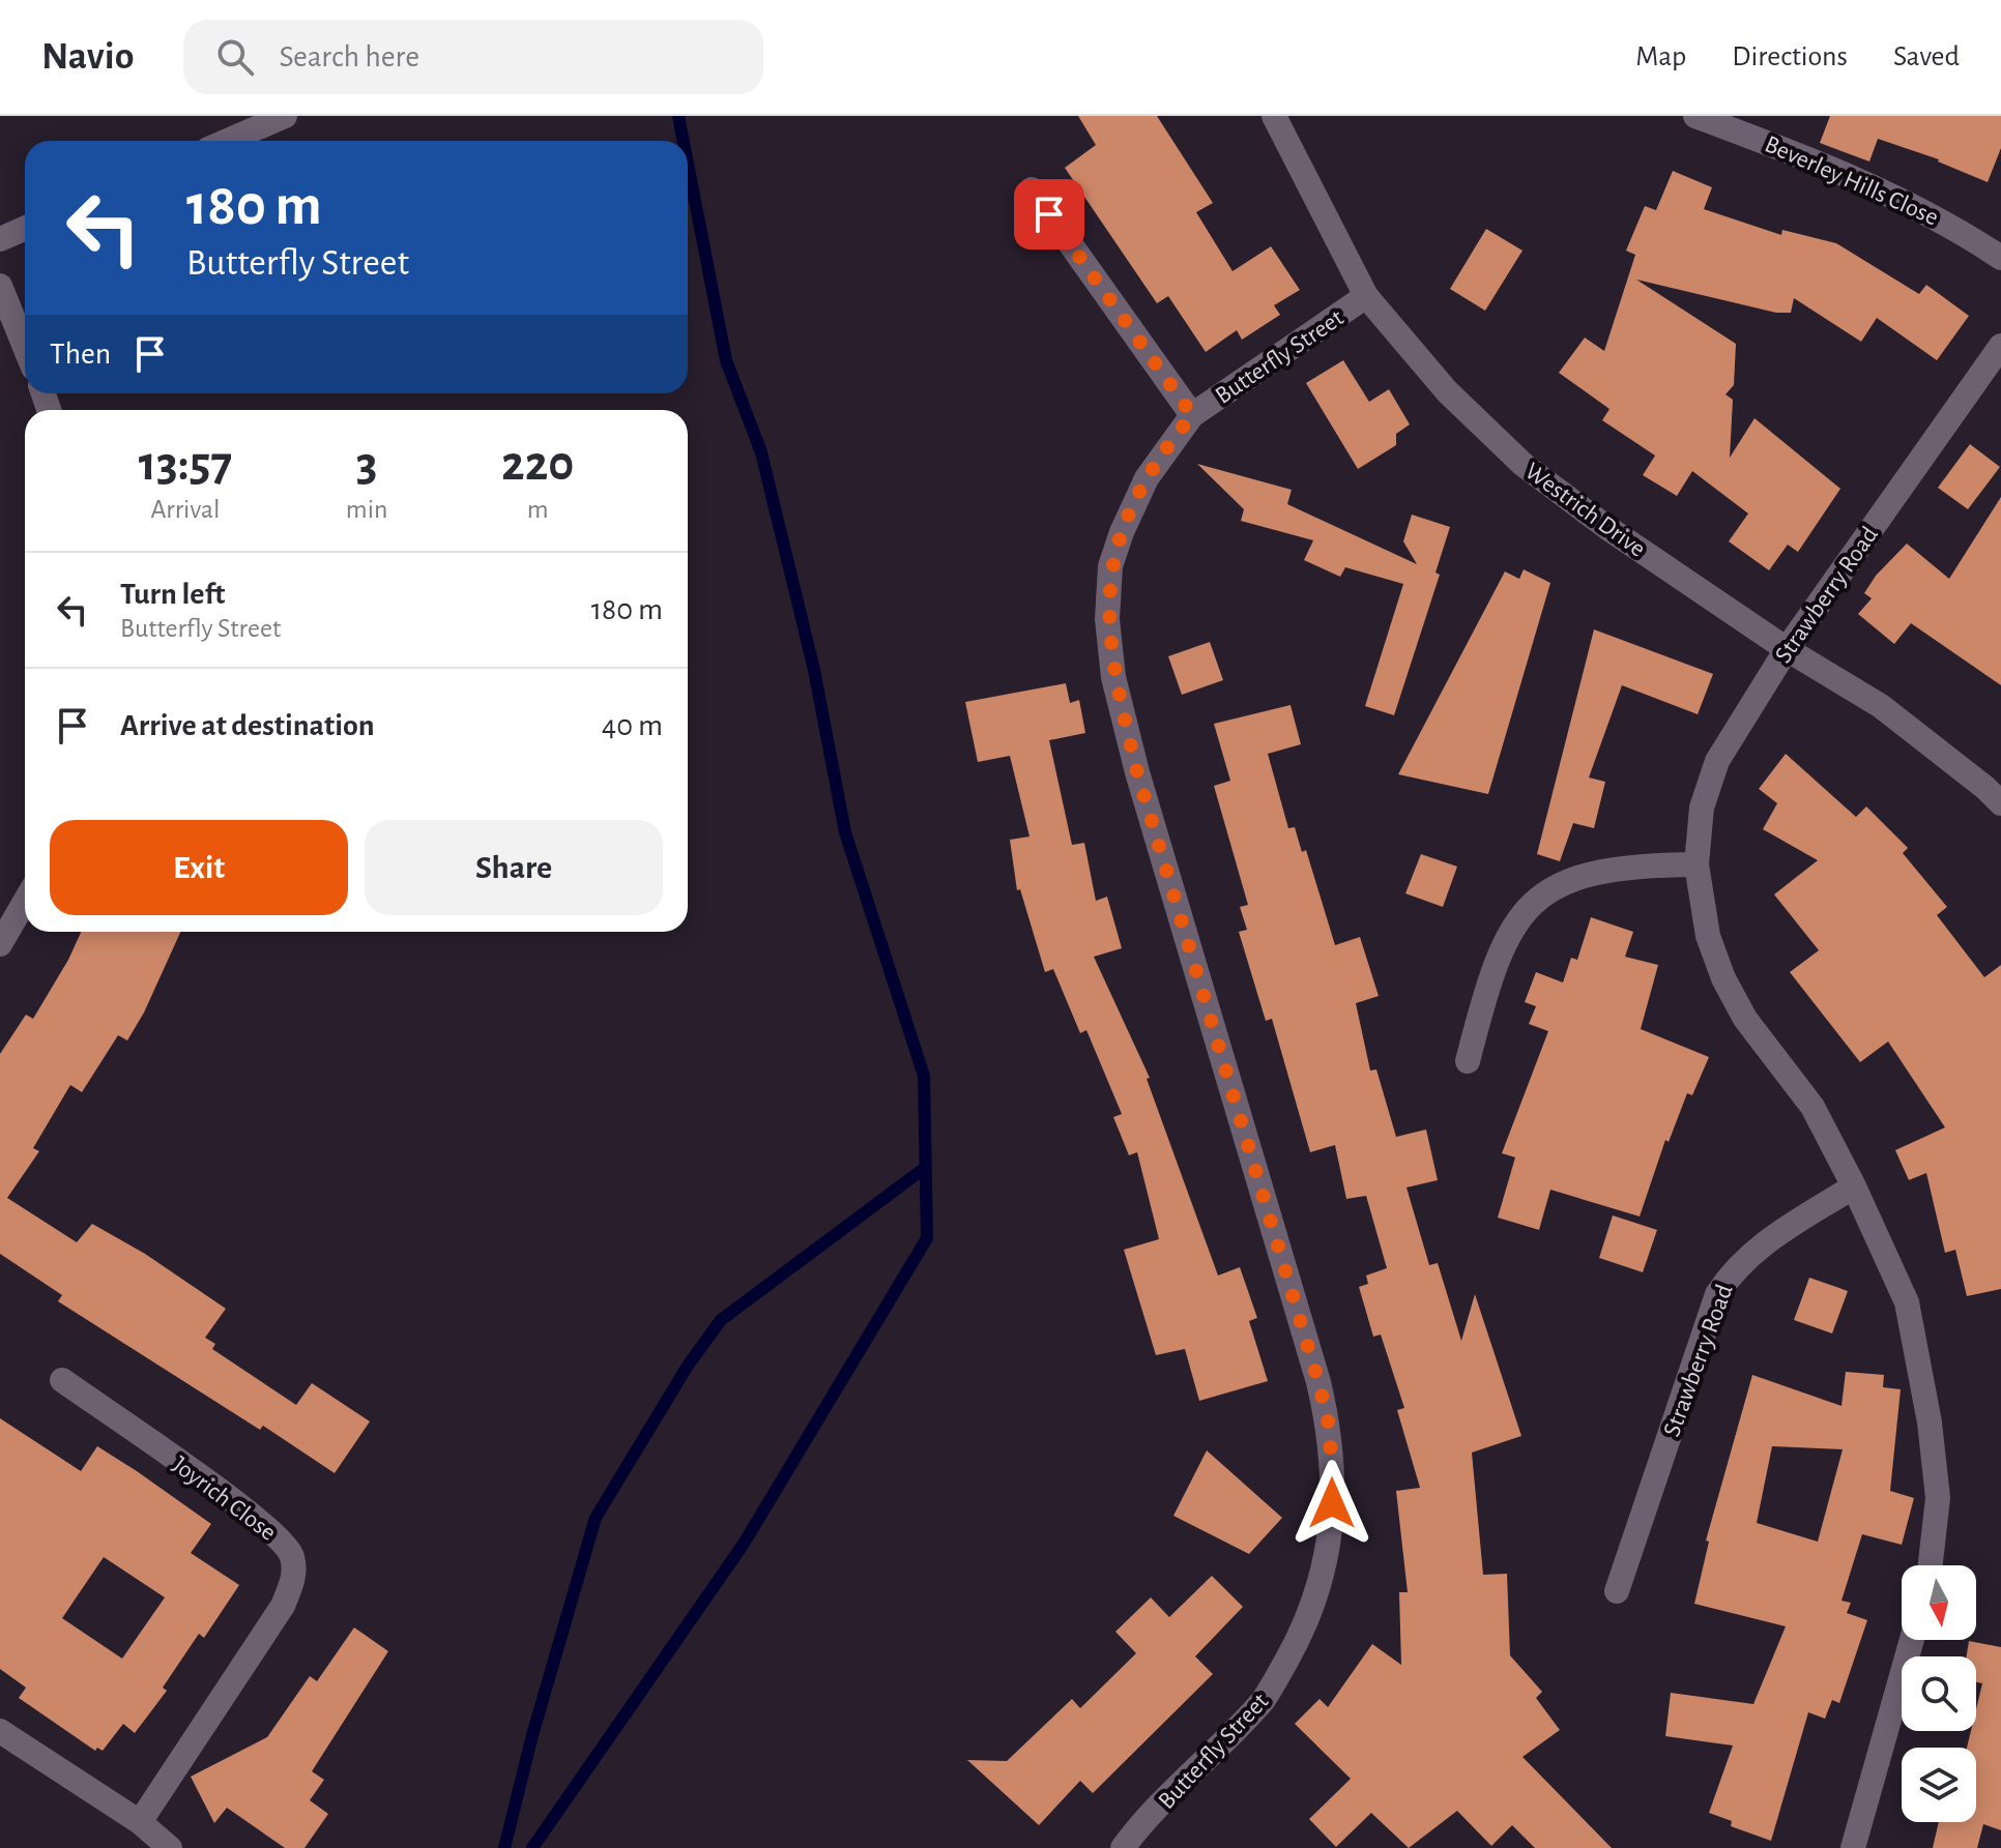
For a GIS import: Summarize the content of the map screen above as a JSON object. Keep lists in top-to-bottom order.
{
  "streets": {
    "street": [
      "Beverley Hills Close",
      "Butterfly Street",
      "Westrich Drive",
      "Strawberry Road",
      "Joyrich Close"
    ]
  },
  "crossings": [
    ["Butterfly Street", "Westrich Drive"],
    ["Westrich Drive", "Strawberry Road"]
  ],
  "north": "bottom",
  "page": {
    "header": "Navio",
    "search": "Search here",
    "nav": ["Map", "Directions", "Saved"],
    "turn": ["180 m", "Butterfly Street"],
    "then": "Then",
    "eta": [
      "13:57",
      "Arrival",
      "3",
      "min",
      "220",
      "m"
    ],
    "list": [
      {
        "name": "Turn left",
        "note": "Butterfly Street",
        "value": "180 m"
      },
      {
        "name": "Arrive at destination",
        "value": "40 m"
      }
    ],
    "buttons": ["Exit", "Share"]
  }
}
